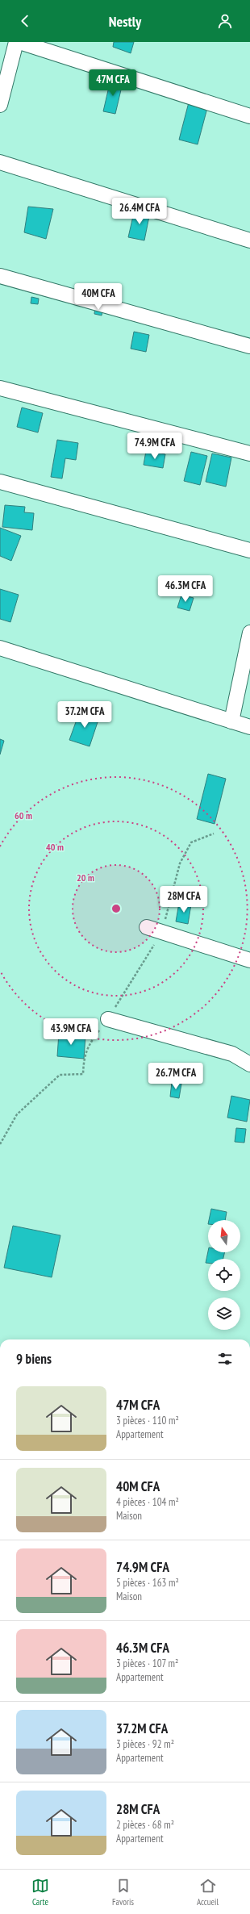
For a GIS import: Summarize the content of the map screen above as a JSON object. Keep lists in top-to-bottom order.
{
  "north": "top",
  "page": {
    "header": "Nestly",
    "price": [
      "47M CFA",
      "26.4M CFA",
      "40M CFA",
      "74.9M CFA",
      "46.3M CFA",
      "37.2M CFA",
      "28M CFA",
      "43.9M CFA",
      "26.7M CFA"
    ],
    "heading": "9 biens",
    "list": [
      {
        "name": "47M CFA",
        "note": "3 pièces · 110 m² · Appartement"
      },
      {
        "name": "40M CFA",
        "note": "4 pièces · 104 m² · Maison"
      },
      {
        "name": "74.9M CFA",
        "note": "5 pièces · 163 m² · Maison"
      },
      {
        "name": "46.3M CFA",
        "note": "3 pièces · 107 m² · Appartement"
      },
      {
        "name": "37.2M CFA",
        "note": "3 pièces · 92 m² · Appartement"
      },
      {
        "name": "28M CFA",
        "note": "2 pièces · 68 m² · Appartement"
      }
    ],
    "tabs": ["Carte", "Favoris", "Accueil"]
  },
  "rings": ["60 m", "40 m", "20 m"]
}
